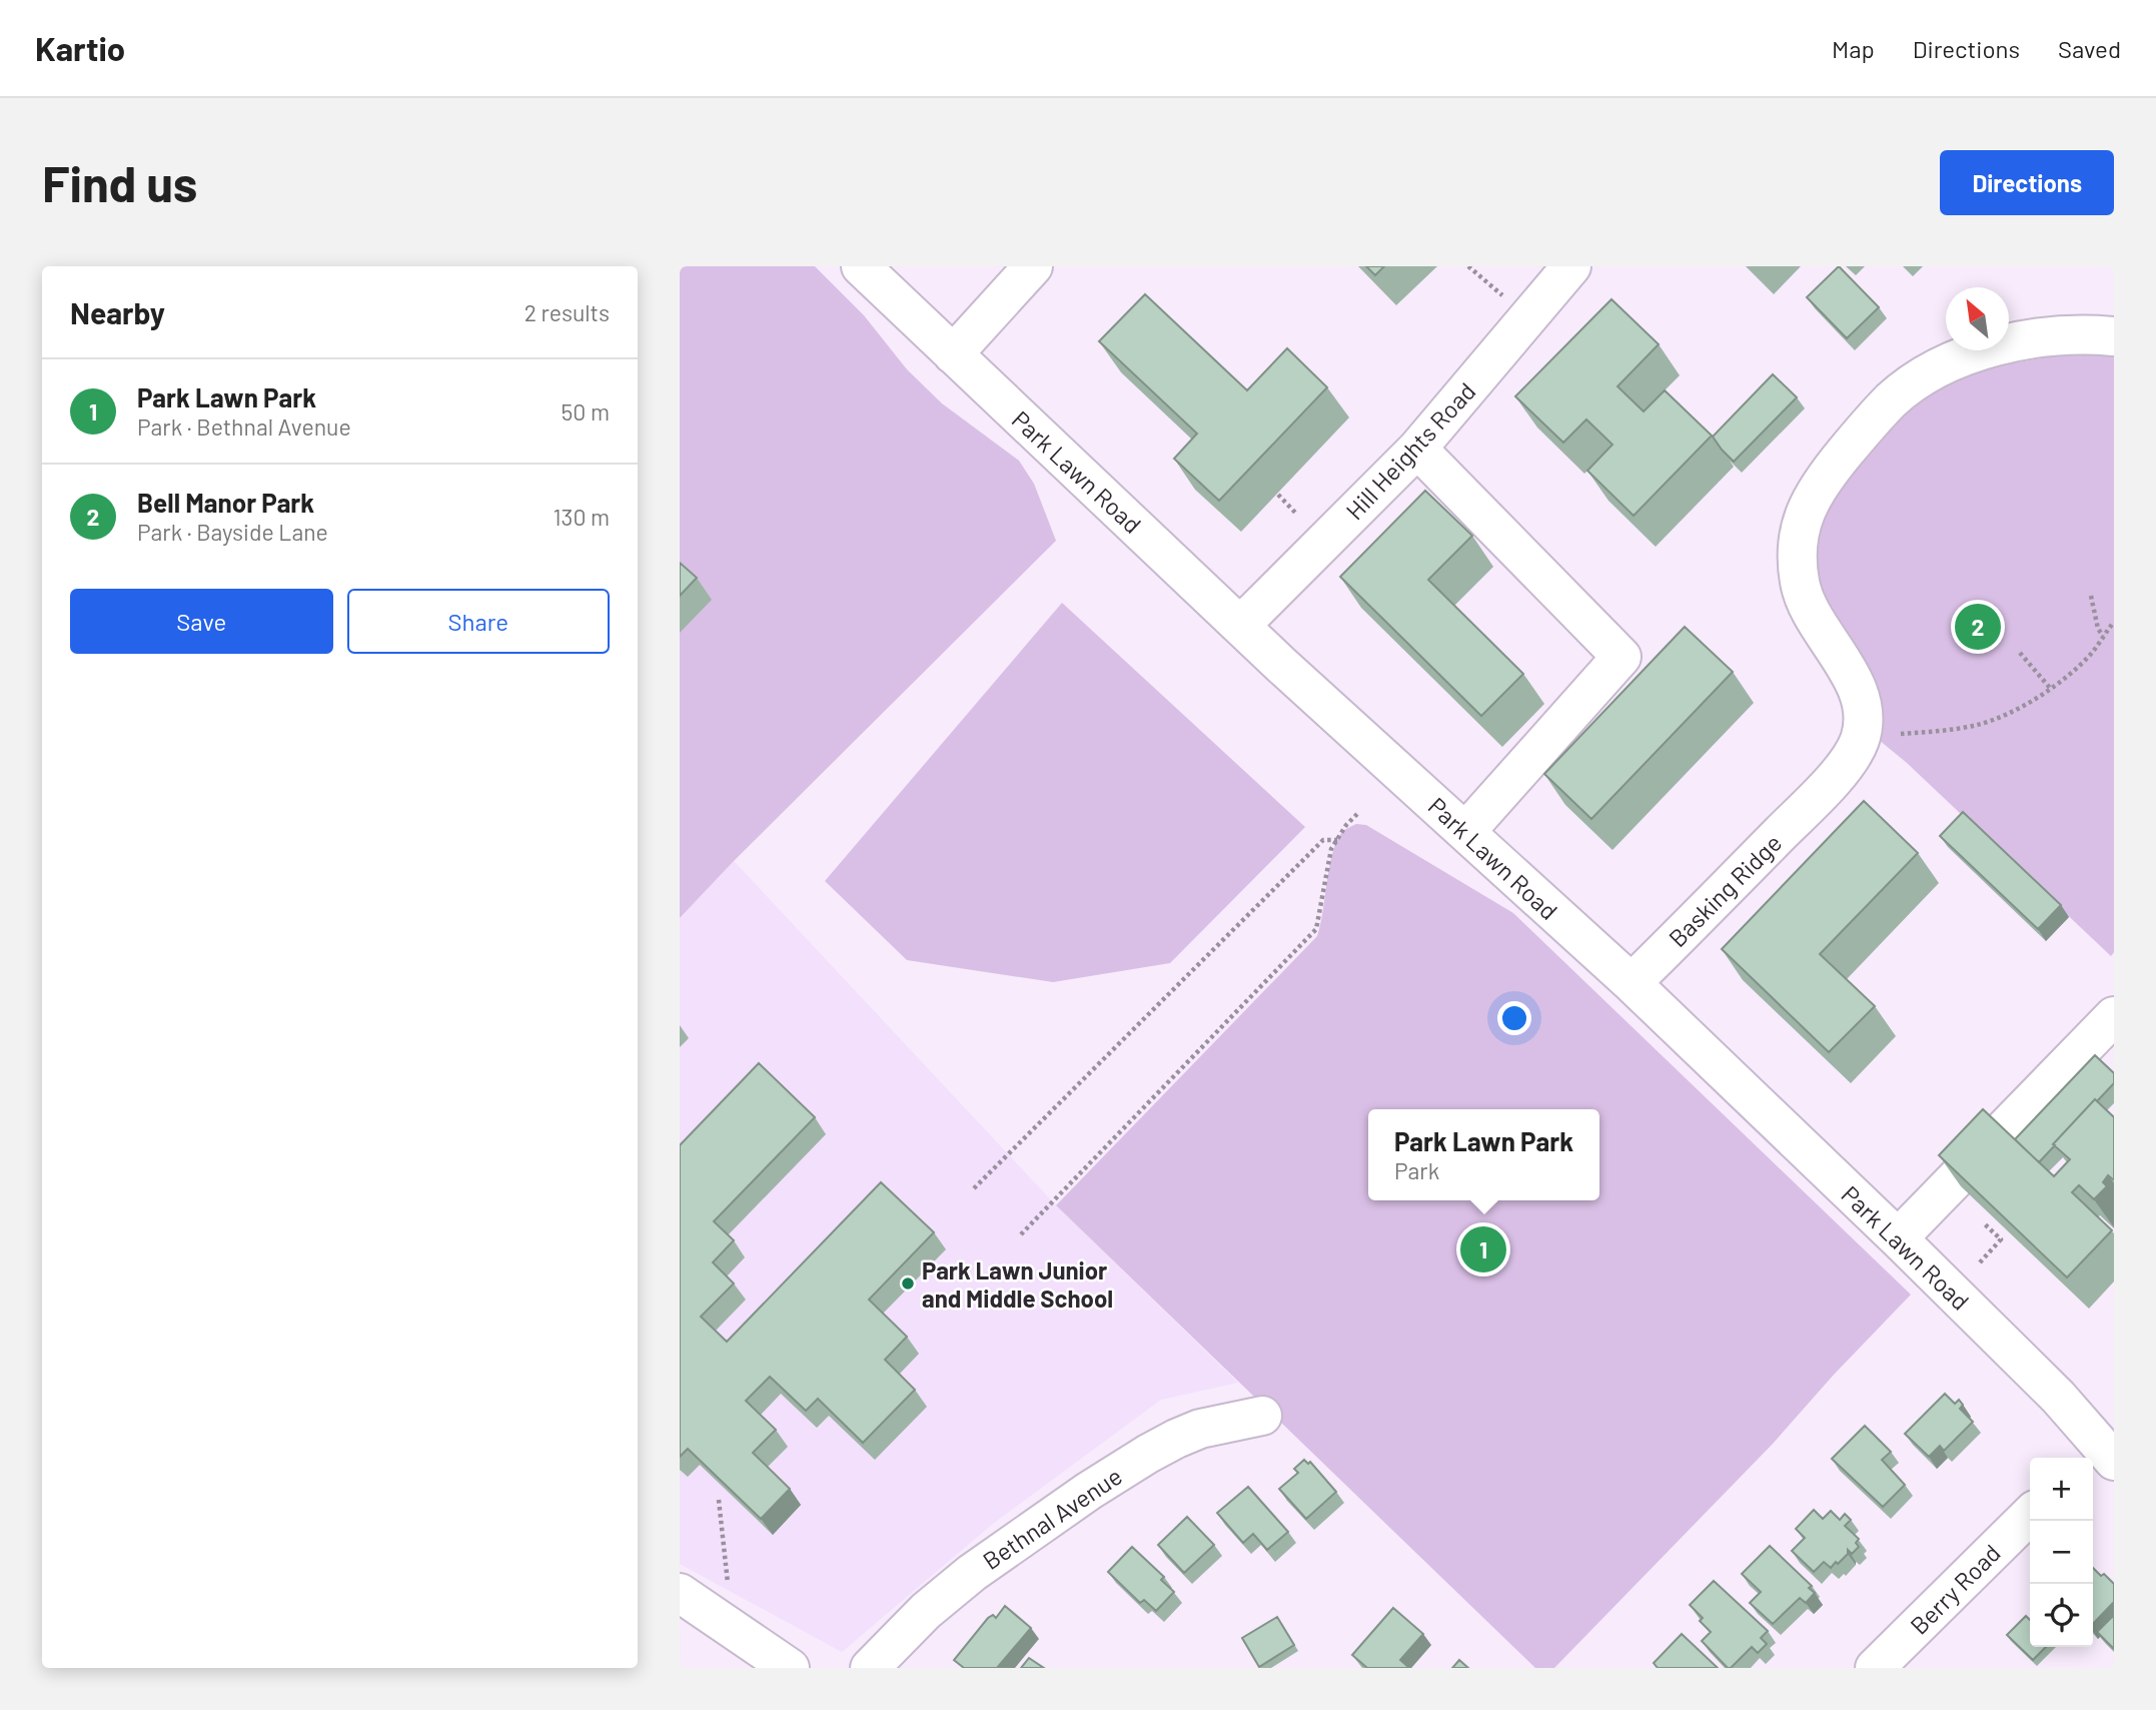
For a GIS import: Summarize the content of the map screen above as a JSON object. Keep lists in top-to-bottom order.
{
  "streets": {
    "street": [
      "Hill Heights Road",
      "Park Lawn Road",
      "Basking Ridge",
      "Bethnal Avenue",
      "Berry Road"
    ]
  },
  "crossings": [
    ["Hill Heights Road", "Park Lawn Road"],
    ["Park Lawn Road", "Basking Ridge"]
  ],
  "places": ["Park Lawn Junior and Middle School"],
  "north": "top left",
  "page": {
    "header": "Kartio",
    "nav": ["Map", "Directions", "Saved"],
    "buttons": [
      "Directions",
      ["Save", "Share"]
    ],
    "title": "Find us",
    "heading": ["Nearby", "2 results"],
    "list": [
      {
        "mark": "1",
        "name": "Park Lawn Park",
        "note": "Park · Bethnal Avenue",
        "value": "50 m"
      },
      {
        "mark": "2",
        "name": "Bell Manor Park",
        "note": "Park · Bayside Lane",
        "value": "130 m"
      }
    ],
    "pins": ["2", "1"],
    "popup": ["Park Lawn Park", "Park"],
    "map_buttons": ["+", "−"]
  }
}
